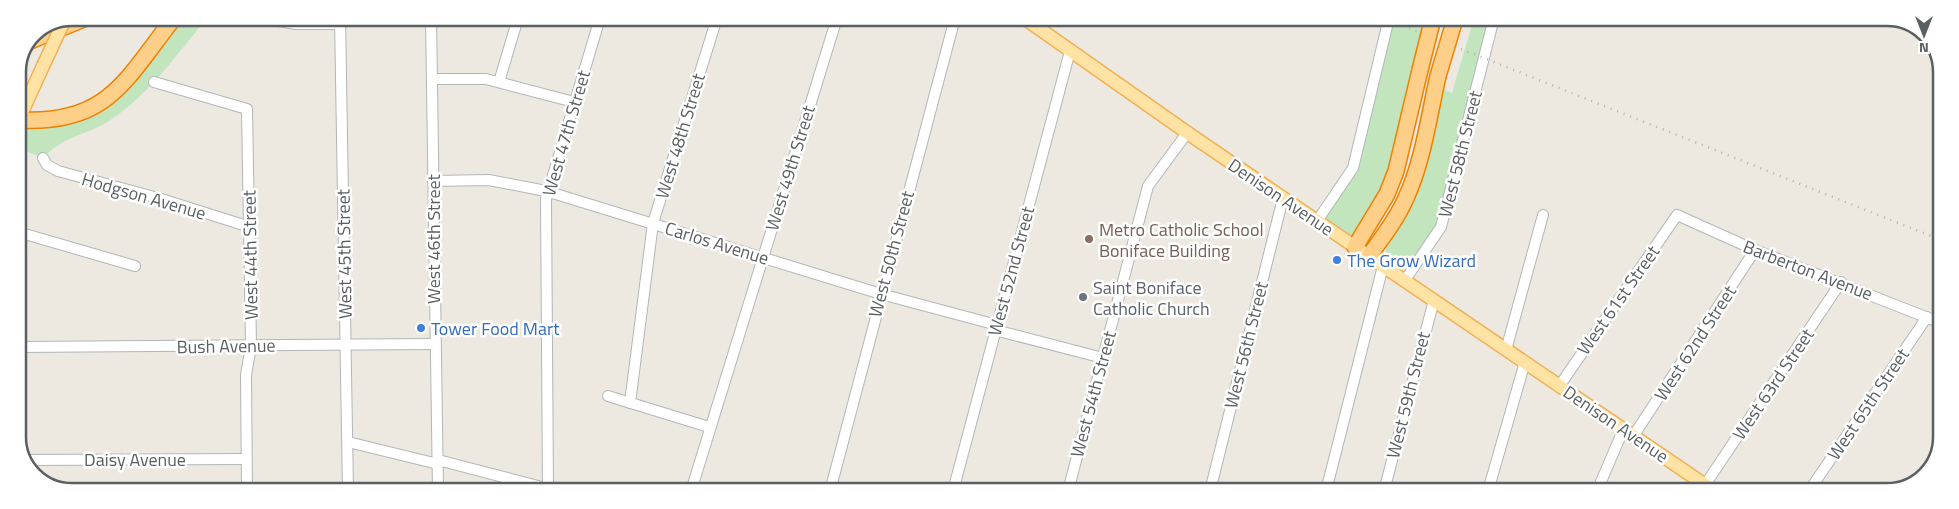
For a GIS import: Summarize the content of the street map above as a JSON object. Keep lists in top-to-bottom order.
{
  "streets": {
    "main road": ["Denison Avenue"],
    "street": [
      "West 47th Street",
      "West 48th Street",
      "West 58th Street",
      "West 49th Street",
      "Hodgson Avenue",
      "West 46th Street",
      "Carlos Avenue",
      "West 45th Street",
      "West 50th Street",
      "West 44th Street",
      "Barberton Avenue",
      "West 52nd Street",
      "West 61st Street",
      "West 62nd Street",
      "West 56th Street",
      "Bush Avenue",
      "West 63rd Street",
      "West 54th Street",
      "West 59th Street",
      "West 65th Street",
      "Daisy Avenue"
    ]
  },
  "crossings": [
    ["West 47th Street", "Carlos Avenue"],
    ["West 48th Street", "Carlos Avenue"],
    ["West 58th Street", "Denison Avenue"],
    ["West 49th Street", "Carlos Avenue"],
    ["Hodgson Avenue", "West 44th Street"],
    ["Denison Avenue", "West 52nd Street"],
    ["Denison Avenue", "West 61st Street"],
    ["Denison Avenue", "West 62nd Street"],
    ["Denison Avenue", "West 56th Street"],
    ["Denison Avenue", "West 54th Street"],
    ["Denison Avenue", "West 59th Street"],
    ["West 46th Street", "Carlos Avenue"],
    ["West 46th Street", "Bush Avenue"],
    ["Carlos Avenue", "West 50th Street"],
    ["Carlos Avenue", "West 52nd Street"],
    ["Carlos Avenue", "West 54th Street"],
    ["West 45th Street", "Bush Avenue"],
    ["West 44th Street", "Bush Avenue"],
    ["West 44th Street", "Daisy Avenue"],
    ["Barberton Avenue", "West 61st Street"],
    ["Barberton Avenue", "West 62nd Street"],
    ["Barberton Avenue", "West 63rd Street"],
    ["Barberton Avenue", "West 65th Street"]
  ],
  "places": [
    "Metro Catholic School Boniface Building",
    "The Grow Wizard",
    "Saint Boniface Catholic Church",
    "Tower Food Mart"
  ],
  "north": "bottom"
}
